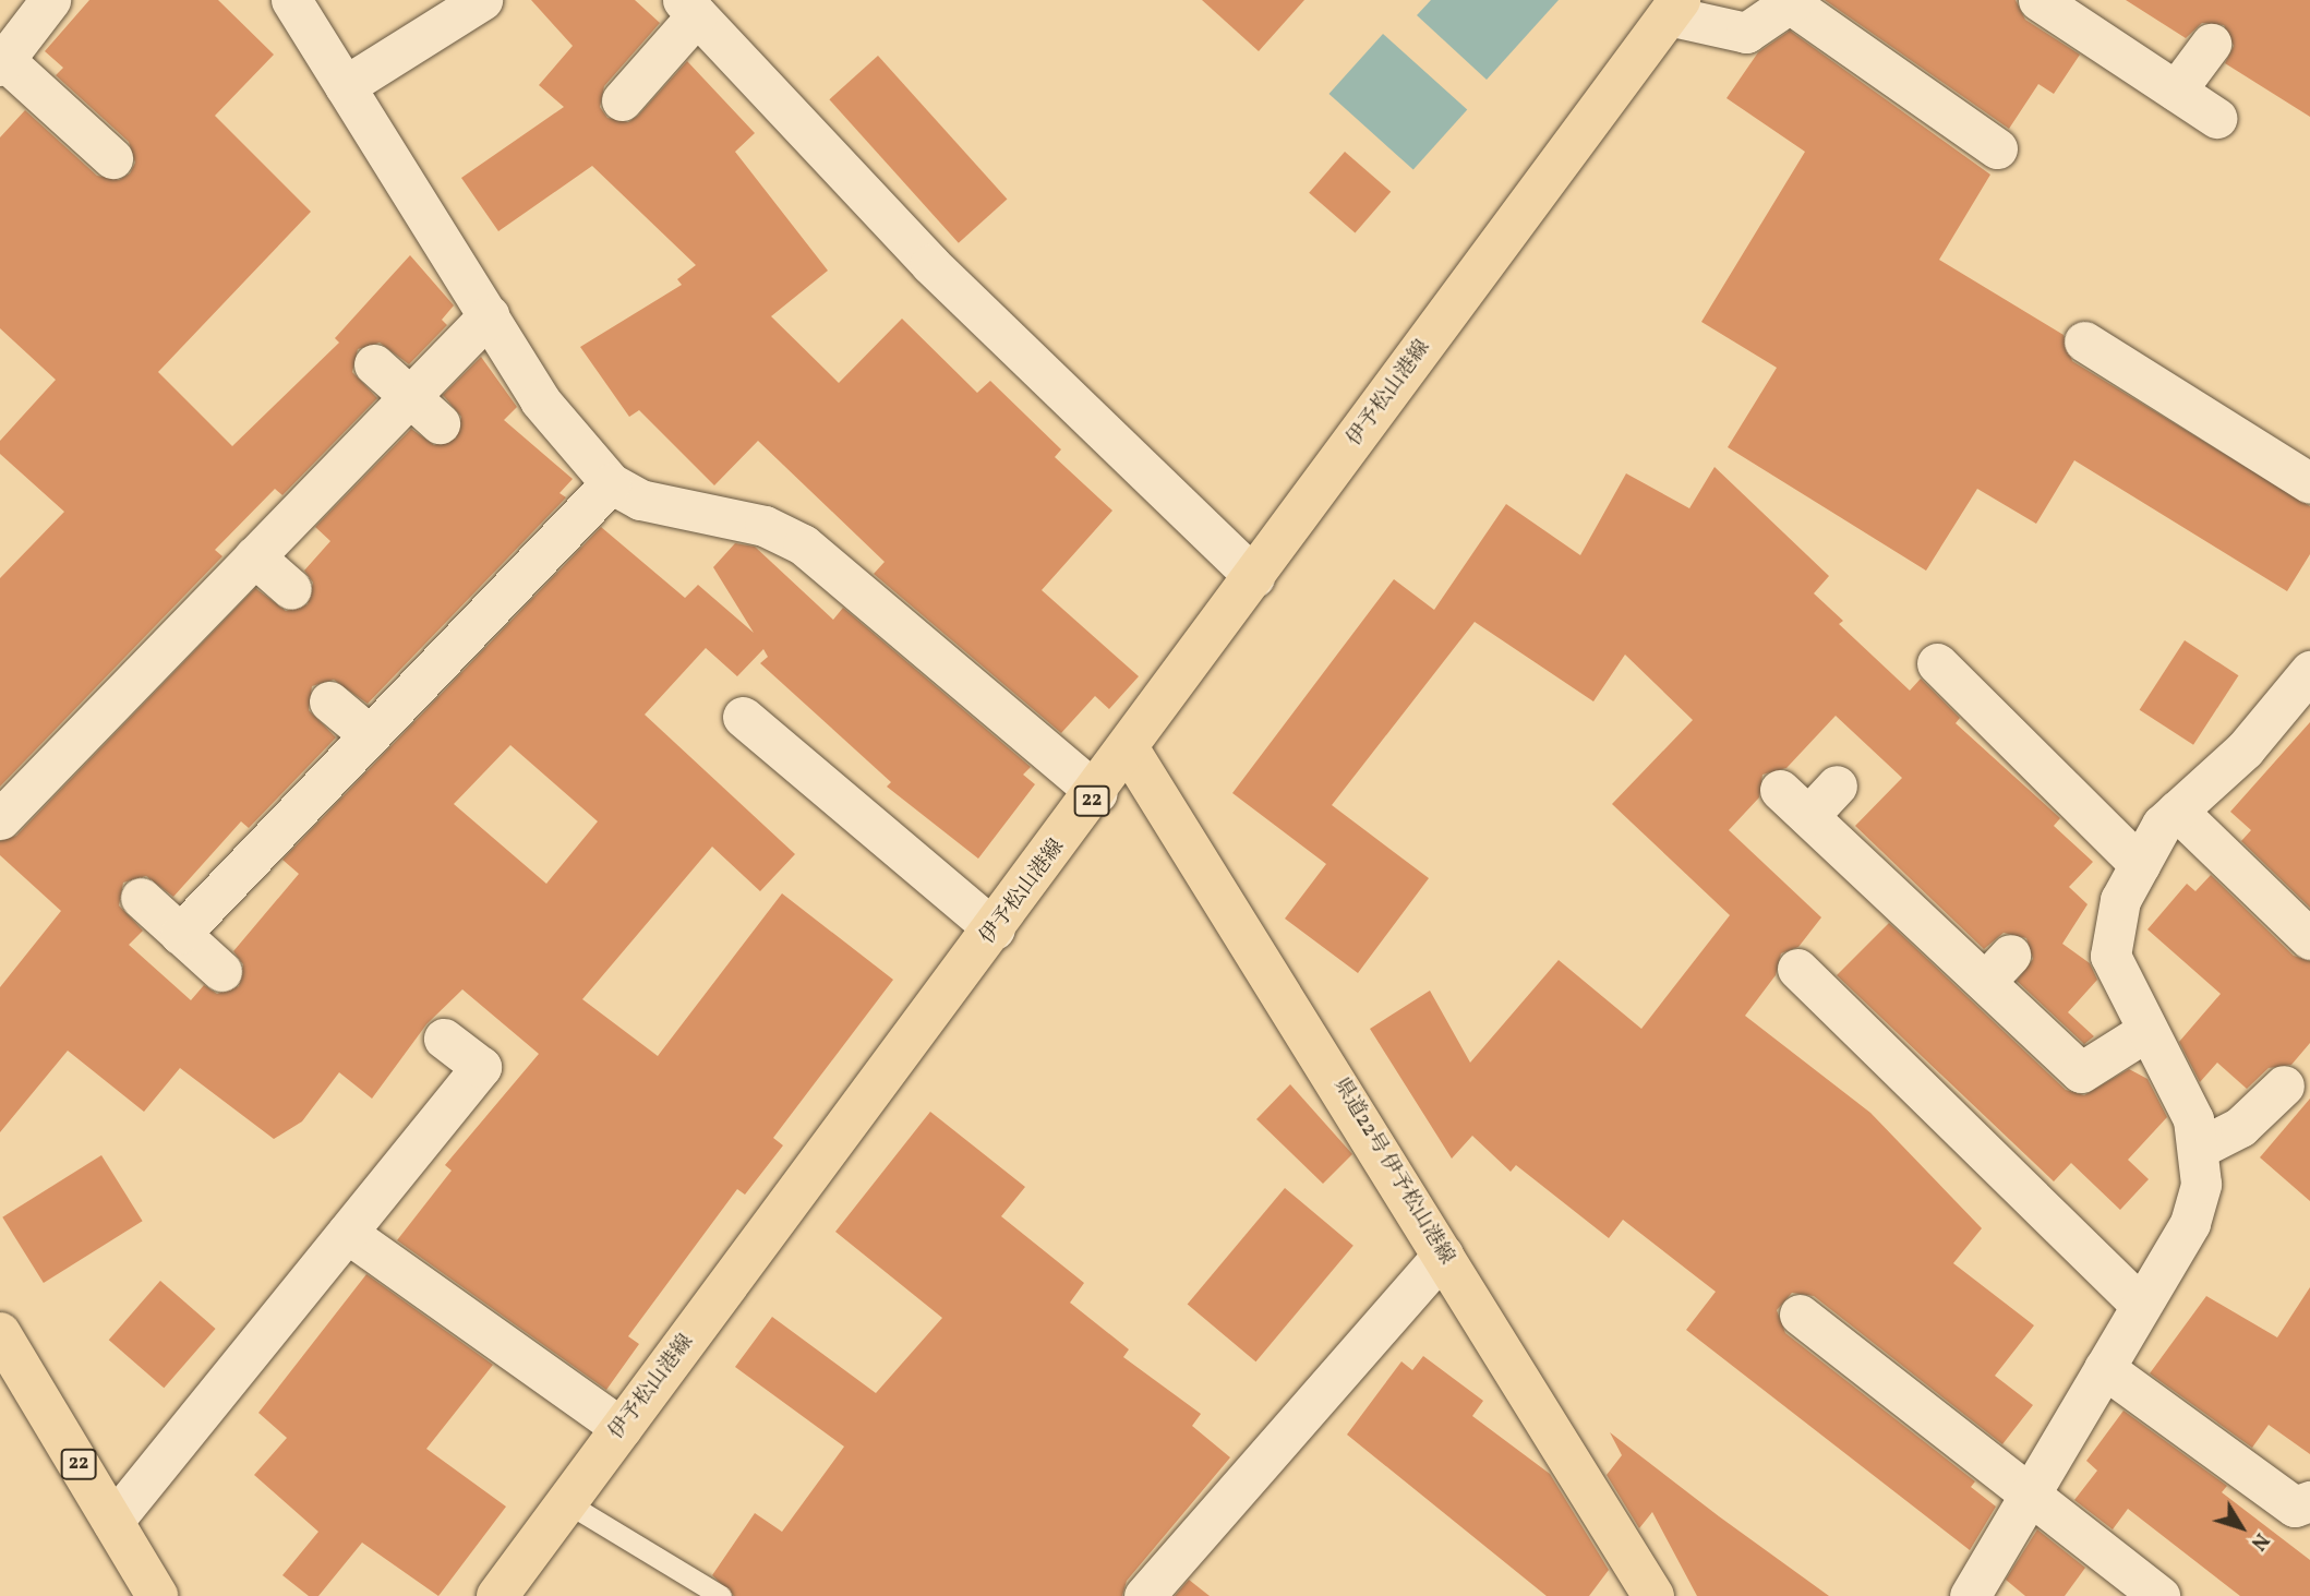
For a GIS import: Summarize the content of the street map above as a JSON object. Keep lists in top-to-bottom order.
{
  "streets": {
    "main road": ["伊予松山港線", "22", "県道22号 伊予松山港線"]
  },
  "crossings": [
    ["伊予松山港線", "県道22号 伊予松山港線"]
  ],
  "north": "bottom right"
}
